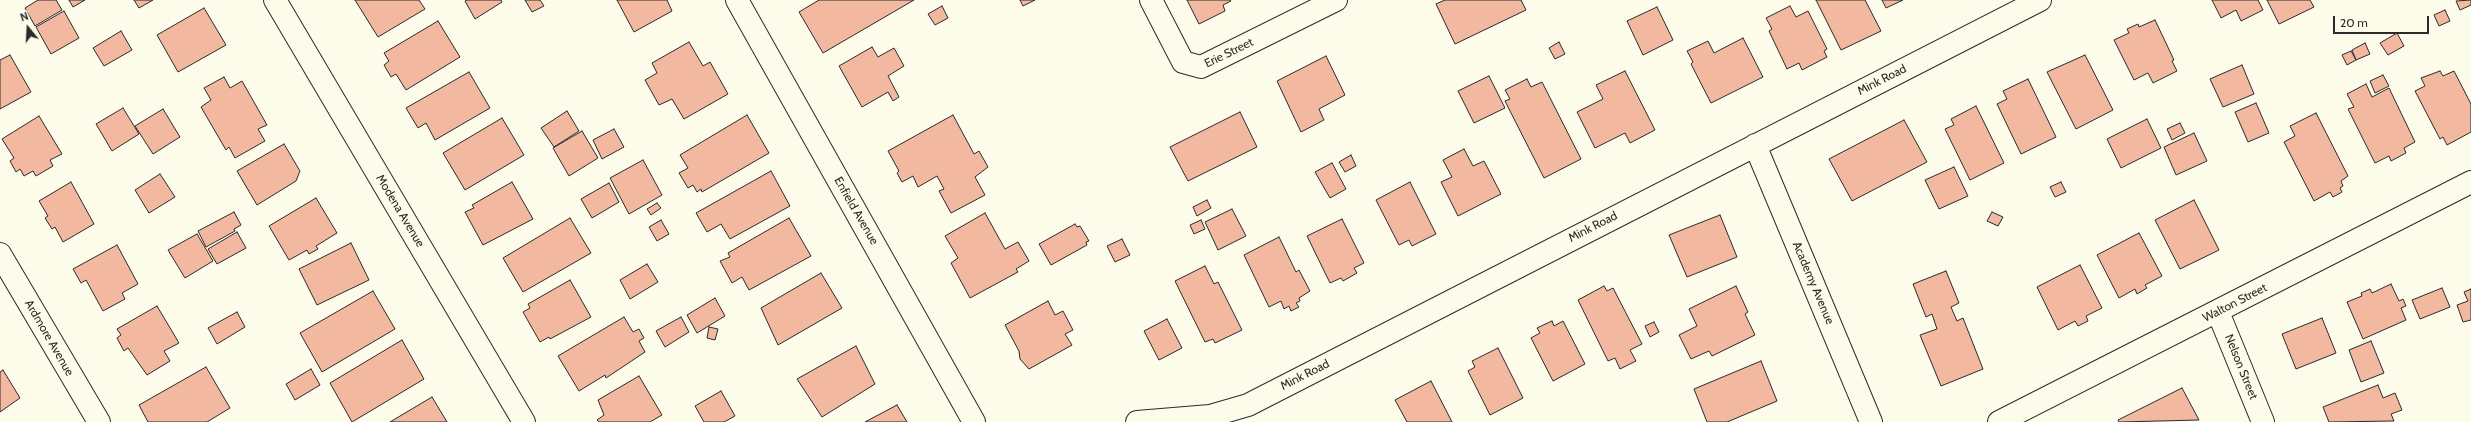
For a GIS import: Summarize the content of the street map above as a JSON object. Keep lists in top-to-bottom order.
{
  "streets": {
    "street": [
      "Erie Street",
      "Mink Road",
      "Modena Avenue",
      "Enfield Avenue",
      "Academy Avenue",
      "Walton Street",
      "Ardmore Avenue",
      "Nelson Street"
    ]
  },
  "crossings": [
    ["Mink Road", "Academy Avenue"],
    ["Walton Street", "Nelson Street"]
  ],
  "scale_bar": "20 m",
  "north": "top"
}
